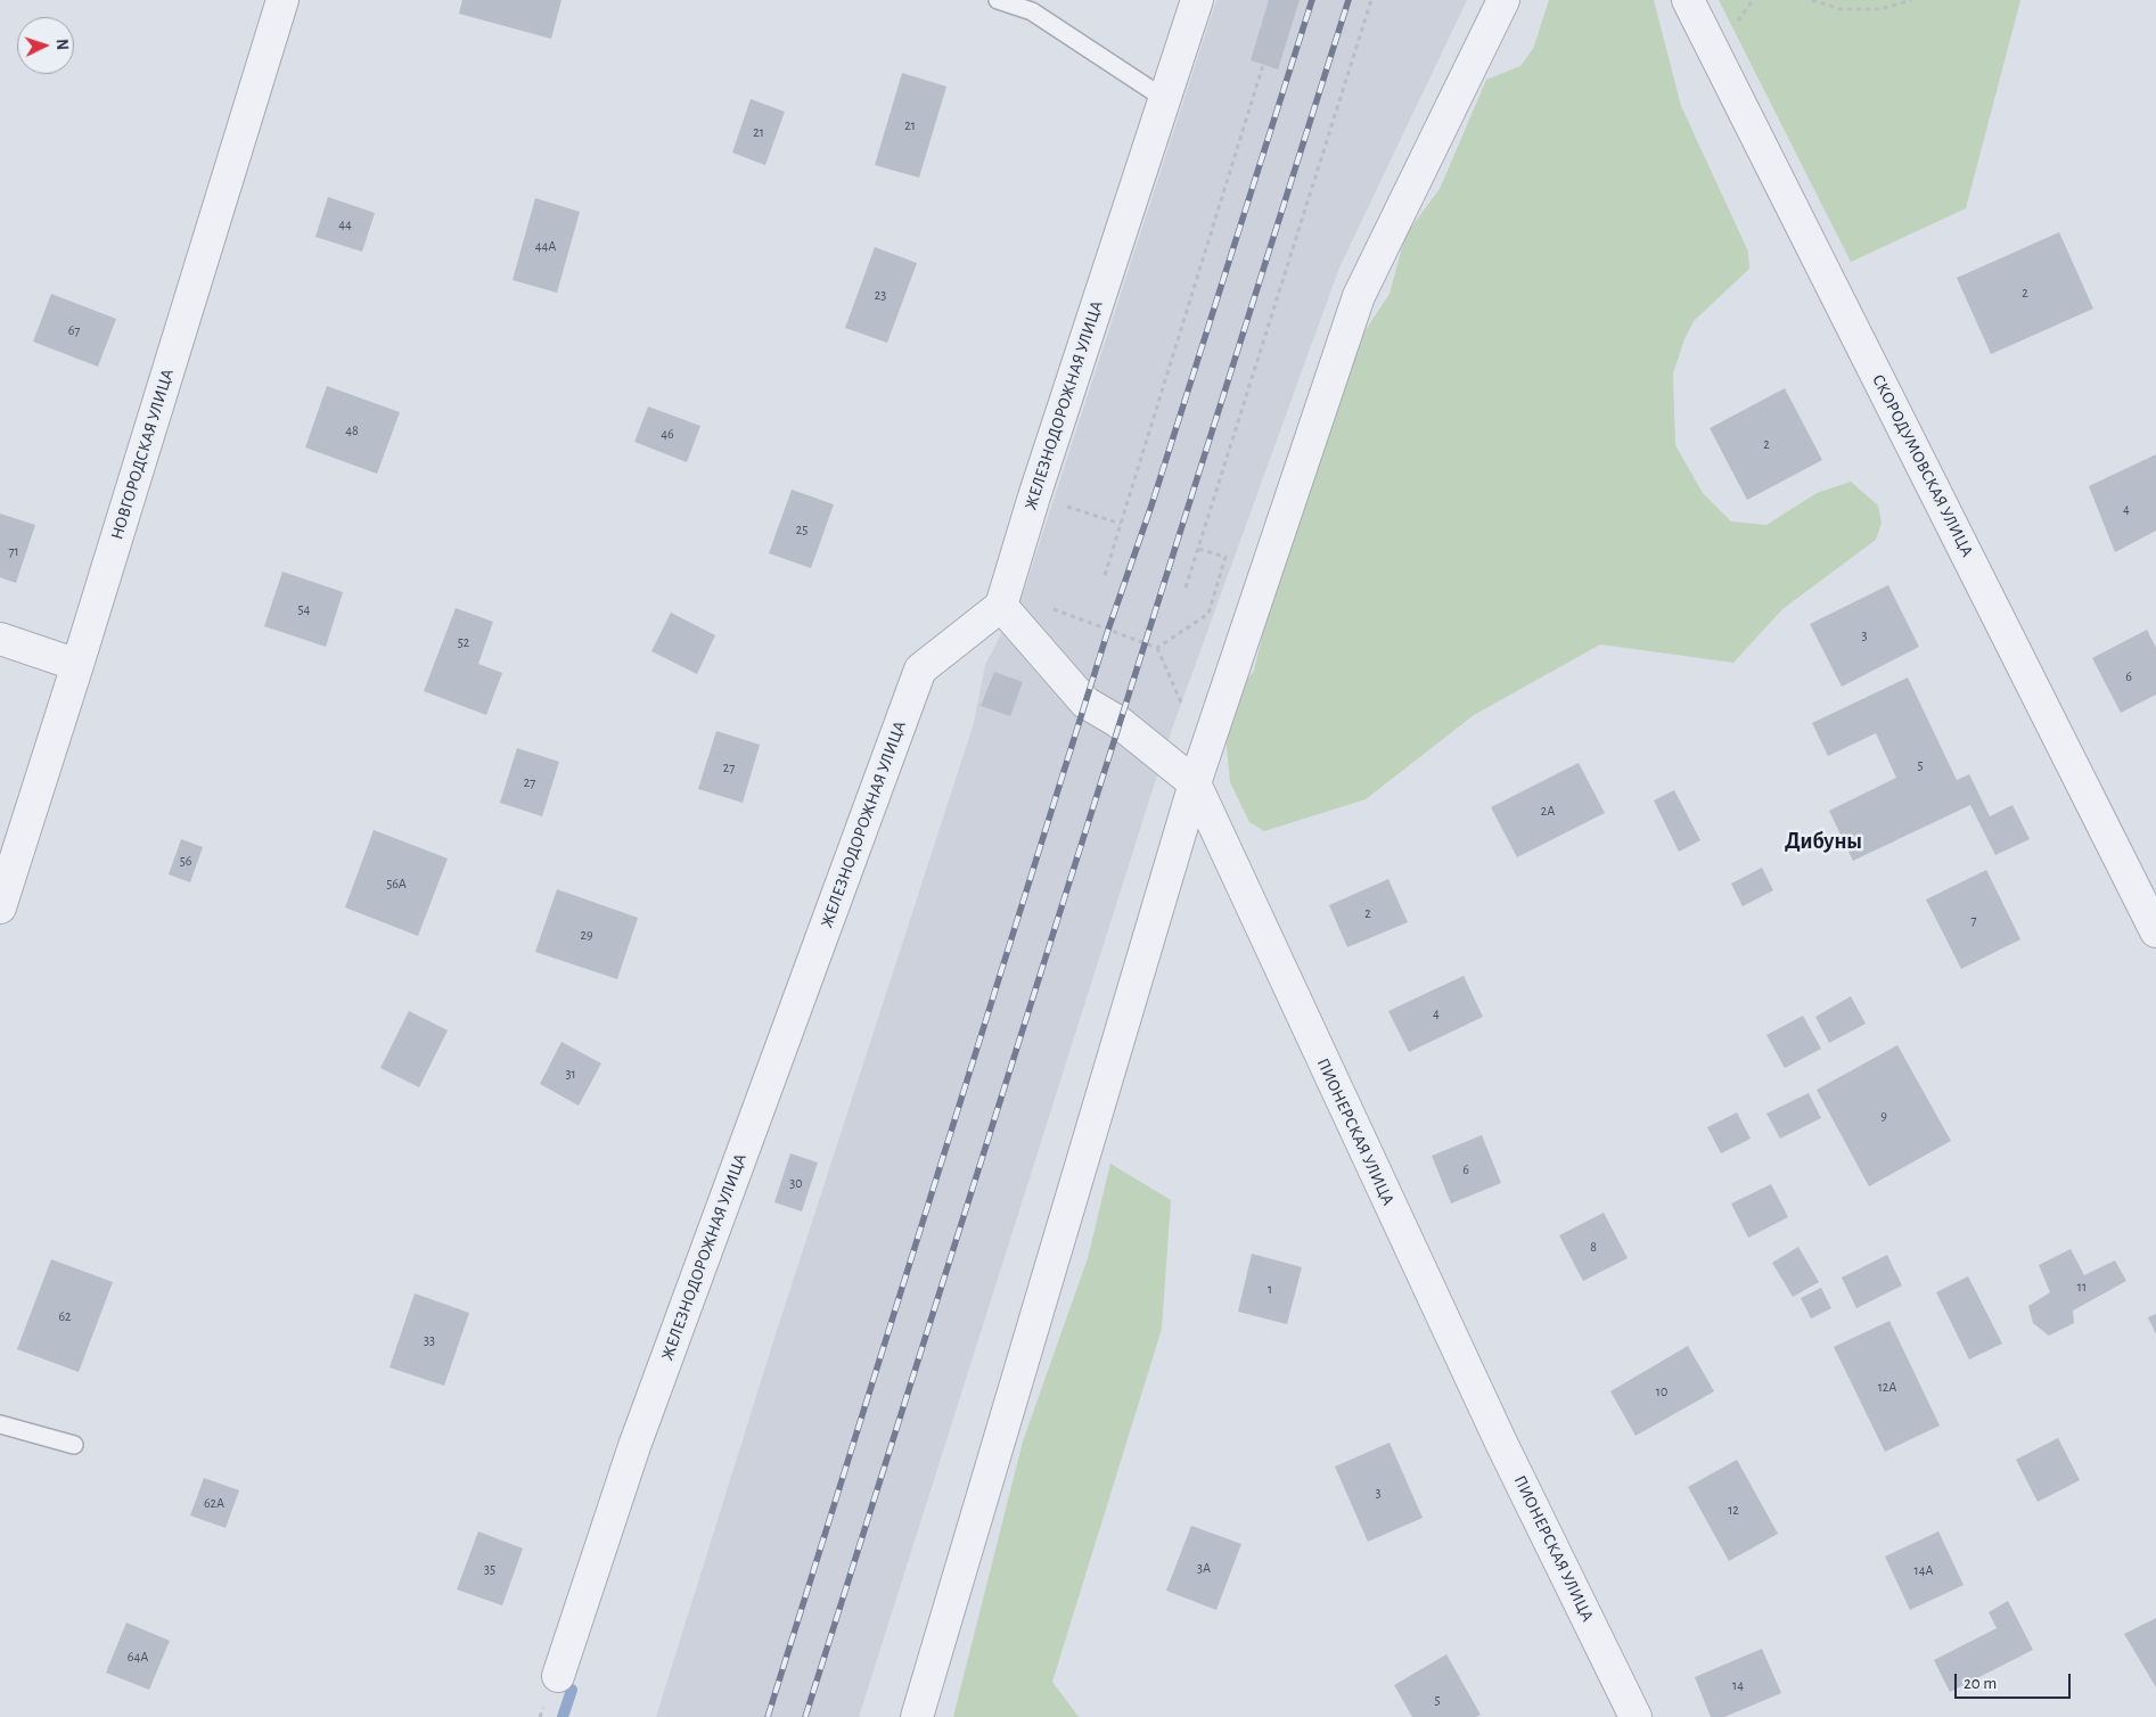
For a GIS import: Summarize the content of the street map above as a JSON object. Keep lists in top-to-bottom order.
{
  "streets": {
    "street": [
      "ЖЕЛЕЗНОДОРОЖНАЯ УЛИЦА",
      "НОВГОРОДСКАЯ УЛИЦА",
      "СКОРОДУМОВСКАЯ УЛИЦА",
      "ПИОНЕРСКАЯ УЛИЦА"
    ]
  },
  "crossings": [
    ["ЖЕЛЕЗНОДОРОЖНАЯ УЛИЦА", "ПИОНЕРСКАЯ УЛИЦА"]
  ],
  "districts": ["Дибуны"],
  "house_numbers": [
    "21",
    "21",
    "44",
    "44А",
    "2",
    "23",
    "67",
    "48",
    "46",
    "2",
    "4",
    "25",
    "71",
    "54",
    "3",
    "52",
    "6",
    "5",
    "27",
    "27",
    "2А",
    "56",
    "56А",
    "2",
    "7",
    "29",
    "4",
    "31",
    "9",
    "6",
    "30",
    "8",
    "11",
    "1",
    "62",
    "33",
    "12А",
    "10",
    "3",
    "62А",
    "12",
    "3А",
    "35",
    "14А",
    "64А",
    "14",
    "5"
  ],
  "scale_bar": "20 m",
  "north": "right"
}
